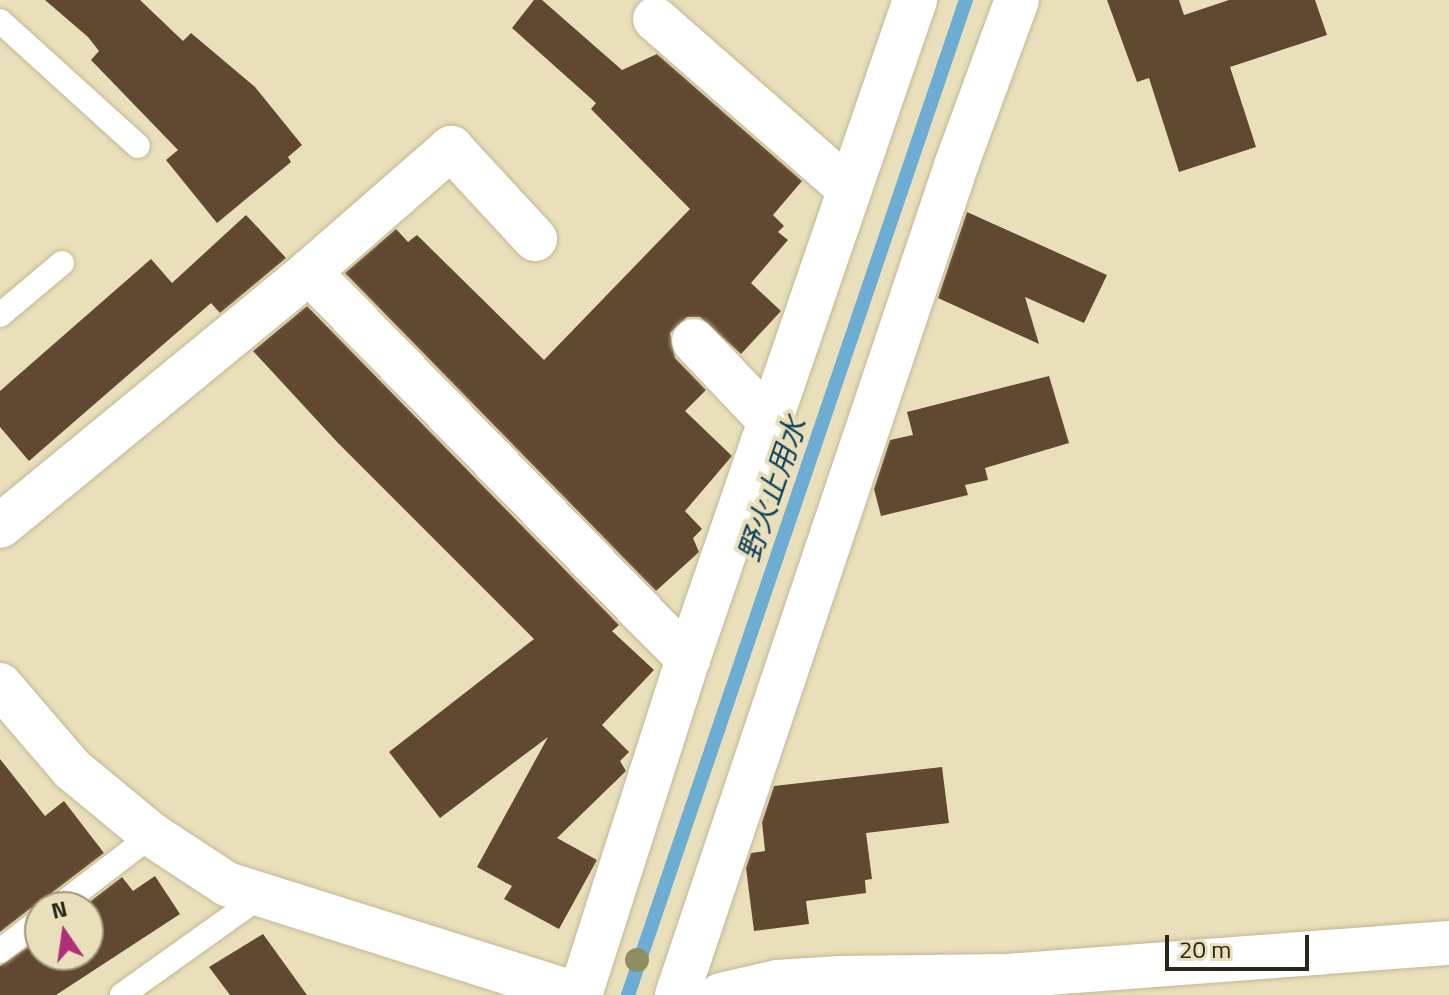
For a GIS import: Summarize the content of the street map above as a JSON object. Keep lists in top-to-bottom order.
{
  "water": ["野火止用水"],
  "scale_bar": "20 m",
  "north": "top"
}
